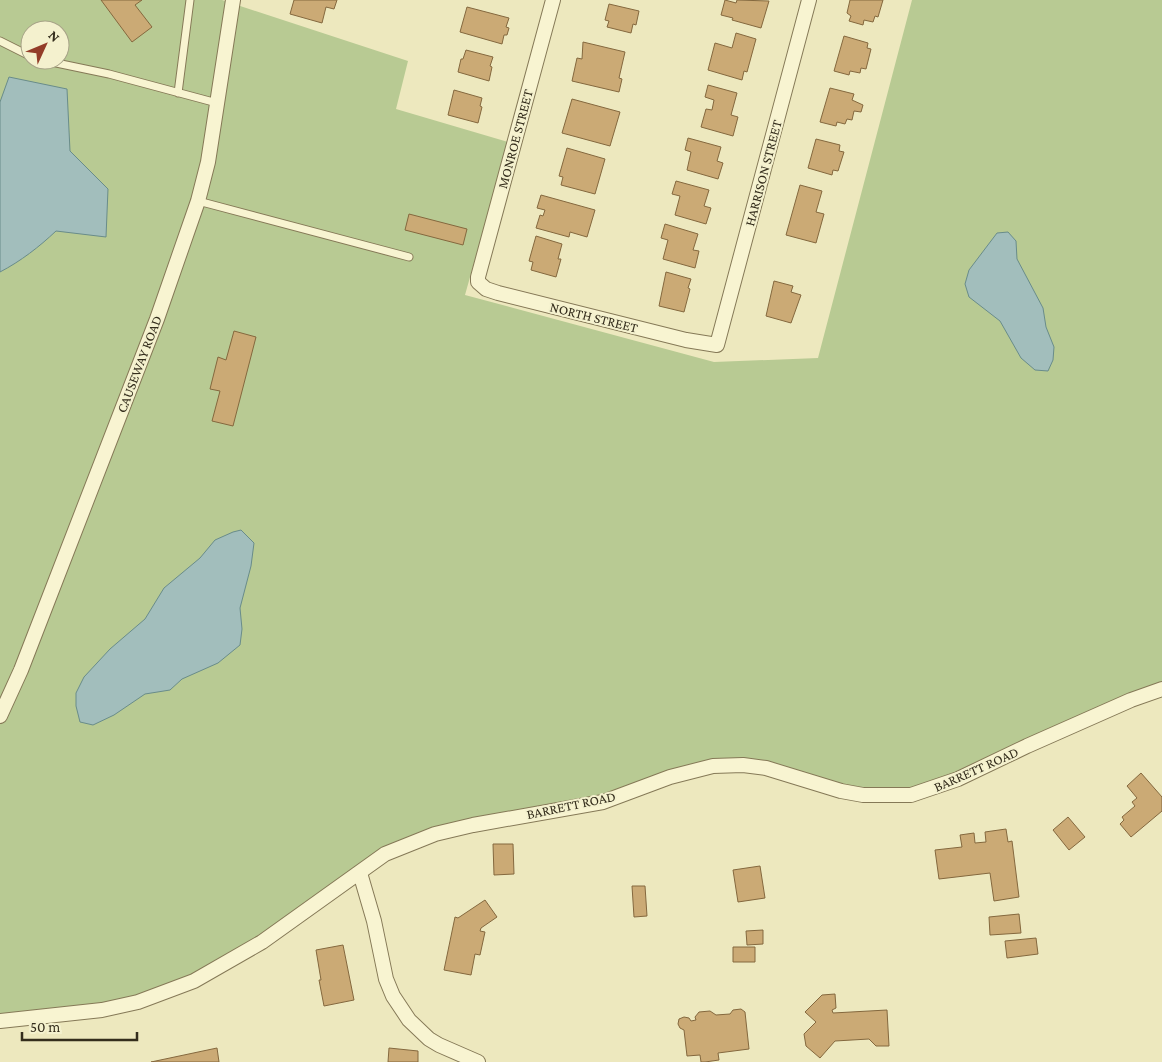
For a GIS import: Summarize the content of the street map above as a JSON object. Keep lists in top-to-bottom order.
{
  "streets": {
    "street": [
      "MONROE STREET",
      "HARRISON STREET",
      "NORTH STREET",
      "CAUSEWAY ROAD",
      "BARRETT ROAD"
    ]
  },
  "crossings": [
    ["MONROE STREET", "NORTH STREET"],
    ["HARRISON STREET", "NORTH STREET"]
  ],
  "scale_bar": "50 m",
  "north": "top right"
}
